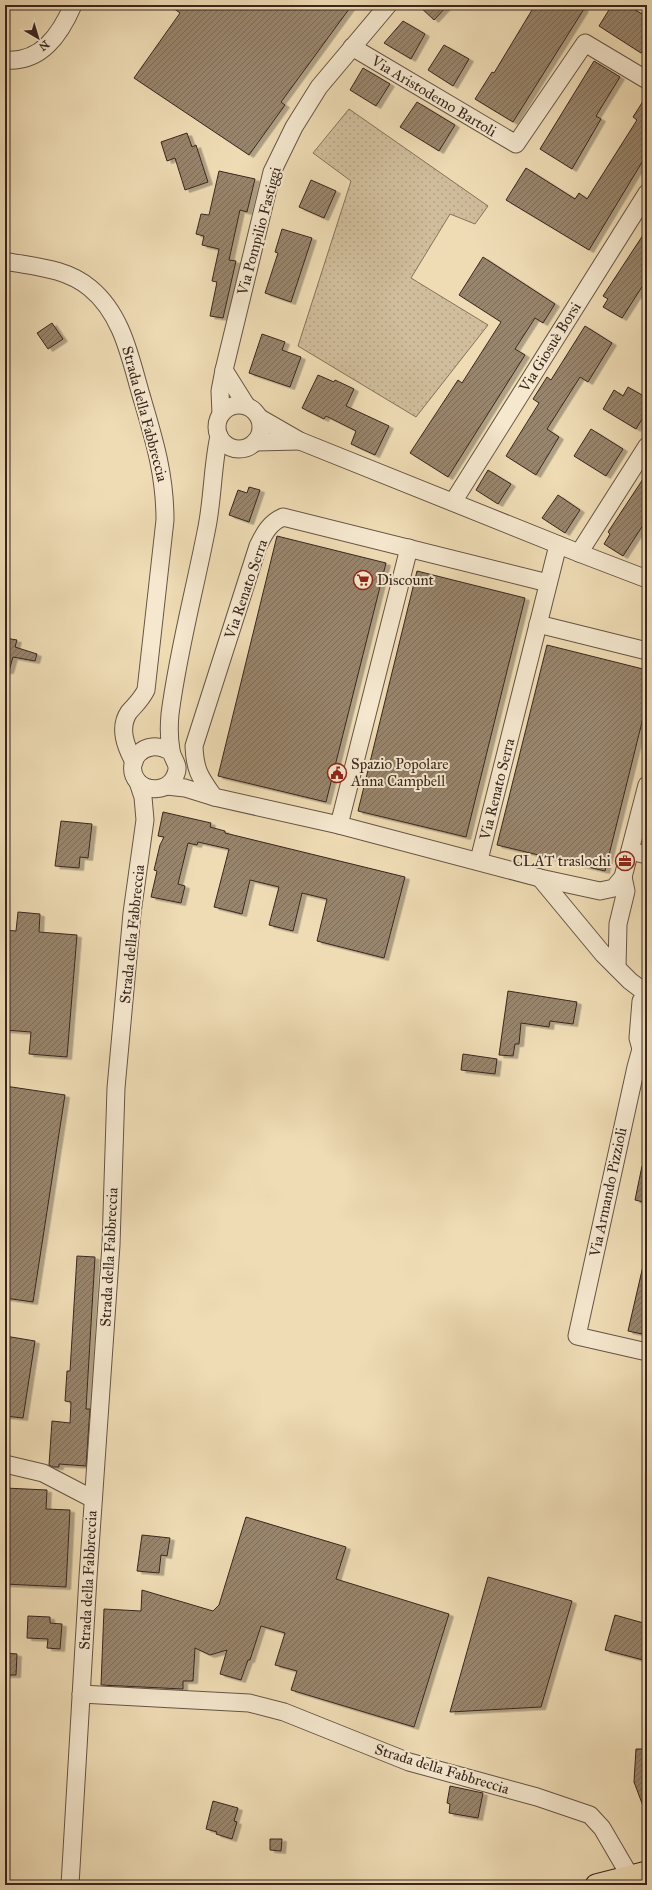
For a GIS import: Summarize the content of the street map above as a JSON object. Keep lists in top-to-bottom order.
{
  "streets": {
    "street": [
      "Via Aristodemo Bartoli",
      "Via Pompilio Fastiggi",
      "Via Giosuè Borsi",
      "Strada della Fabbreccia",
      "Via Renato Serra",
      "Via Armando Pizzioli"
    ]
  },
  "crossings": [
    ["Via Aristodemo Bartoli", "Via Pompilio Fastiggi"],
    ["Via Pompilio Fastiggi", "Strada della Fabbreccia"],
    ["Strada della Fabbreccia", "Via Renato Serra"],
    ["Via Renato Serra", "Via Armando Pizzioli"]
  ],
  "places": {
    "supermarket": ["Discount"],
    "public building": ["Spazio Popolare Anna Campbell"],
    "office": ["CLAT traslochi"]
  },
  "north": "bottom right"
}
